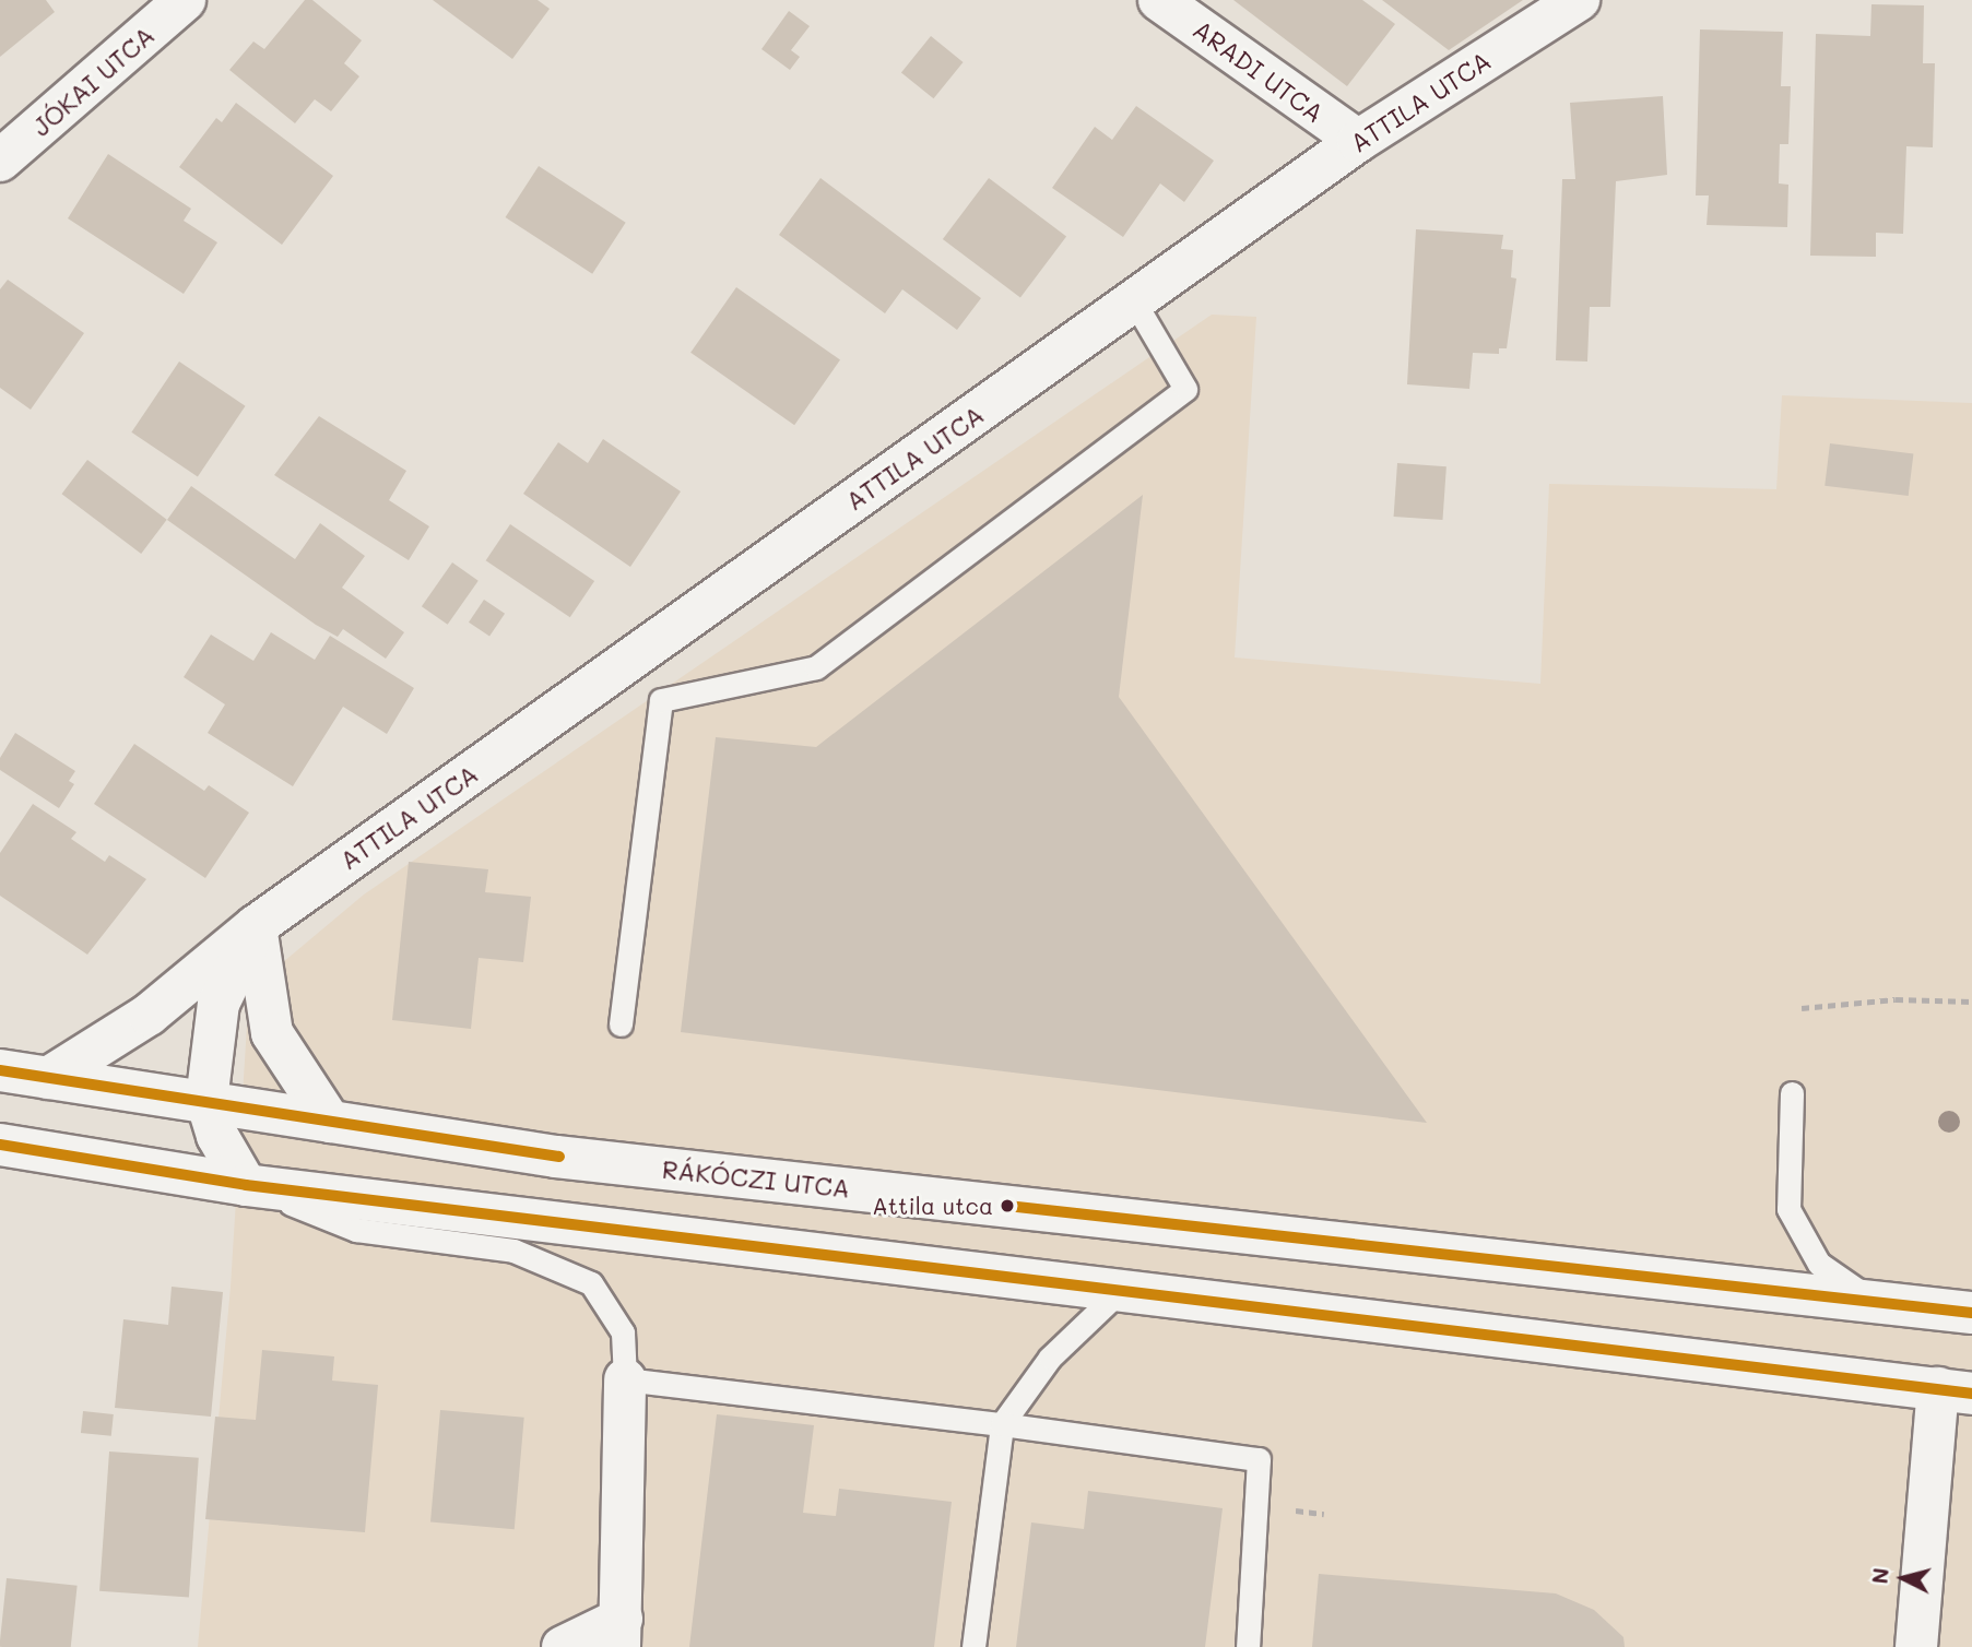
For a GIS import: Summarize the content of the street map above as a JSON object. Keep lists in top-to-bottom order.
{
  "streets": {
    "main road": [
      "ARADI UTCA",
      "JÓKAI UTCA",
      "ATTILA UTCA",
      "RÁKÓCZI UTCA"
    ]
  },
  "crossings": [
    ["ARADI UTCA", "ATTILA UTCA"],
    ["ATTILA UTCA", "RÁKÓCZI UTCA"]
  ],
  "places": ["Attila utca"],
  "north": "left"
}
